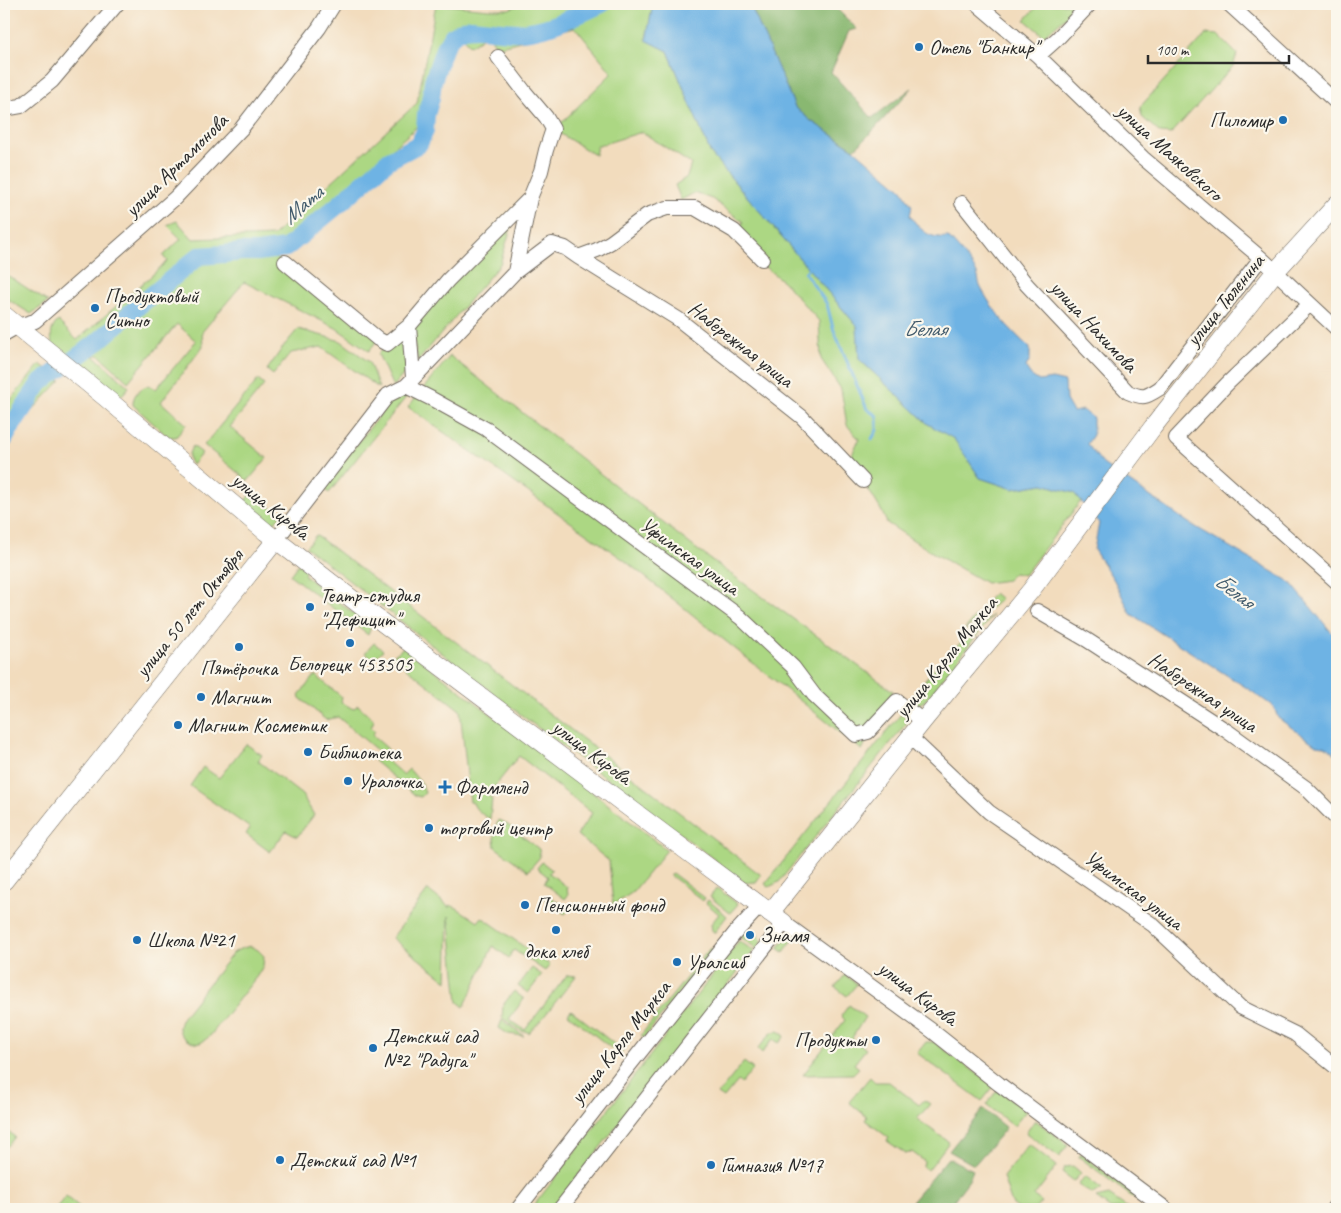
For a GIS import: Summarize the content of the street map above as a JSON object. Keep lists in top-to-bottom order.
{
  "streets": {
    "main road": [
      "улица Тюленина",
      "улица Кирова",
      "улица 50 лет Октября",
      "улица Карла Маркса"
    ],
    "street": [
      "улица Маяковского",
      "улица Артамонова",
      "улица Нахимова",
      "Набережная улица",
      "Уфимская улица"
    ]
  },
  "crossings": [
    ["улица Маяковского", "улица Тюленина"],
    ["улица Маяковского", "улица Нахимова"],
    ["улица Артамонова", "улица Кирова"],
    ["улица Тюленина", "улица Карла Маркса"],
    ["Набережная улица", "улица 50 лет Октября"],
    ["улица Кирова", "улица 50 лет Октября"],
    ["улица Кирова", "улица Карла Маркса"],
    ["Уфимская улица", "улица 50 лет Октября"],
    ["Уфимская улица", "улица Карла Маркса"]
  ],
  "water": ["Мата", "Белая"],
  "places": {
    "other": [
      "Отель \"Банкир\"",
      "Пиломир",
      "Продуктовый Ситно",
      "Театр-студия \"Дефицит\"",
      "Белорецк 453505",
      "Пятёрочка",
      "Магнит",
      "Магнит Косметик",
      "Библиотека",
      "Уралочка",
      "торговый центр",
      "Пенсионный фонд",
      "дока хлеб",
      "Знамя",
      "Школа №21",
      "Уралсиб",
      "Продукты",
      "Детский сад №2 \"Радуга\"",
      "Детский сад №1",
      "Гимназия №17"
    ],
    "health": ["Фармленд"]
  },
  "scale_bar": "100 m"
}
